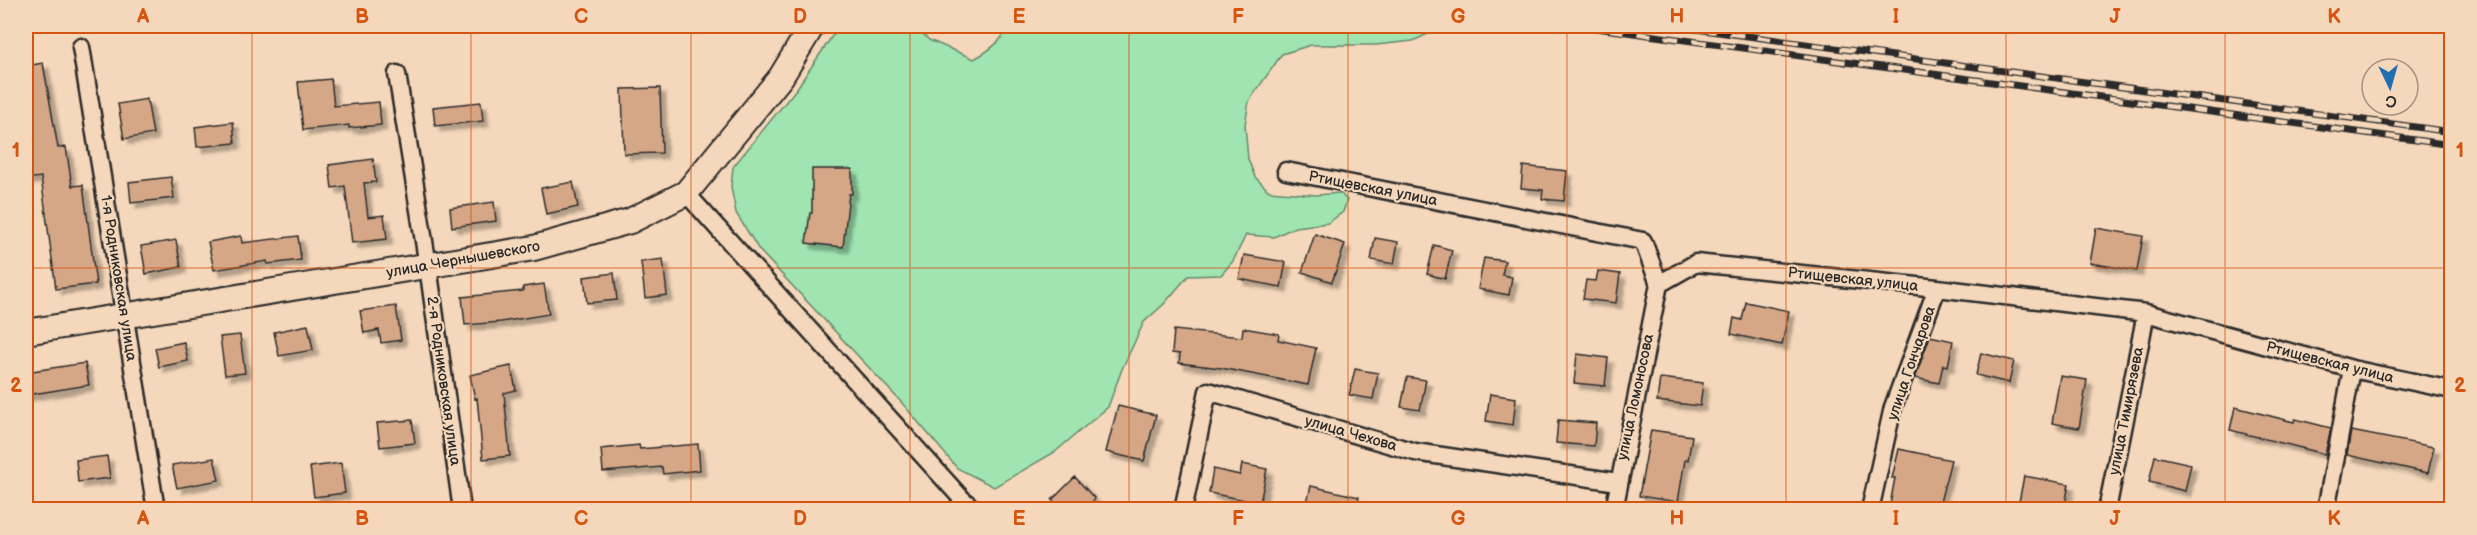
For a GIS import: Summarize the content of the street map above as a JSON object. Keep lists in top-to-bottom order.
{
  "streets": {
    "street": [
      "Ртищевская улица",
      "улица Чернышевского",
      "1-я Родниковская улица",
      "улица Гончарова",
      "2-я Родниковская улица",
      "улица Ломоносова",
      "улица Тимирязева",
      "улица Чехова"
    ]
  },
  "crossings": [
    ["Ртищевская улица", "улица Гончарова"],
    ["Ртищевская улица", "улица Ломоносова"],
    ["Ртищевская улица", "улица Тимирязева"],
    ["улица Чернышевского", "1-я Родниковская улица"],
    ["улица Чернышевского", "2-я Родниковская улица"],
    ["улица Ломоносова", "улица Чехова"]
  ],
  "north": "bottom",
  "grid": {
    "columns": [
      "A",
      "B",
      "C",
      "D",
      "E",
      "F",
      "G",
      "H",
      "I",
      "J",
      "K"
    ],
    "rows": ["1", "2"]
  }
}
